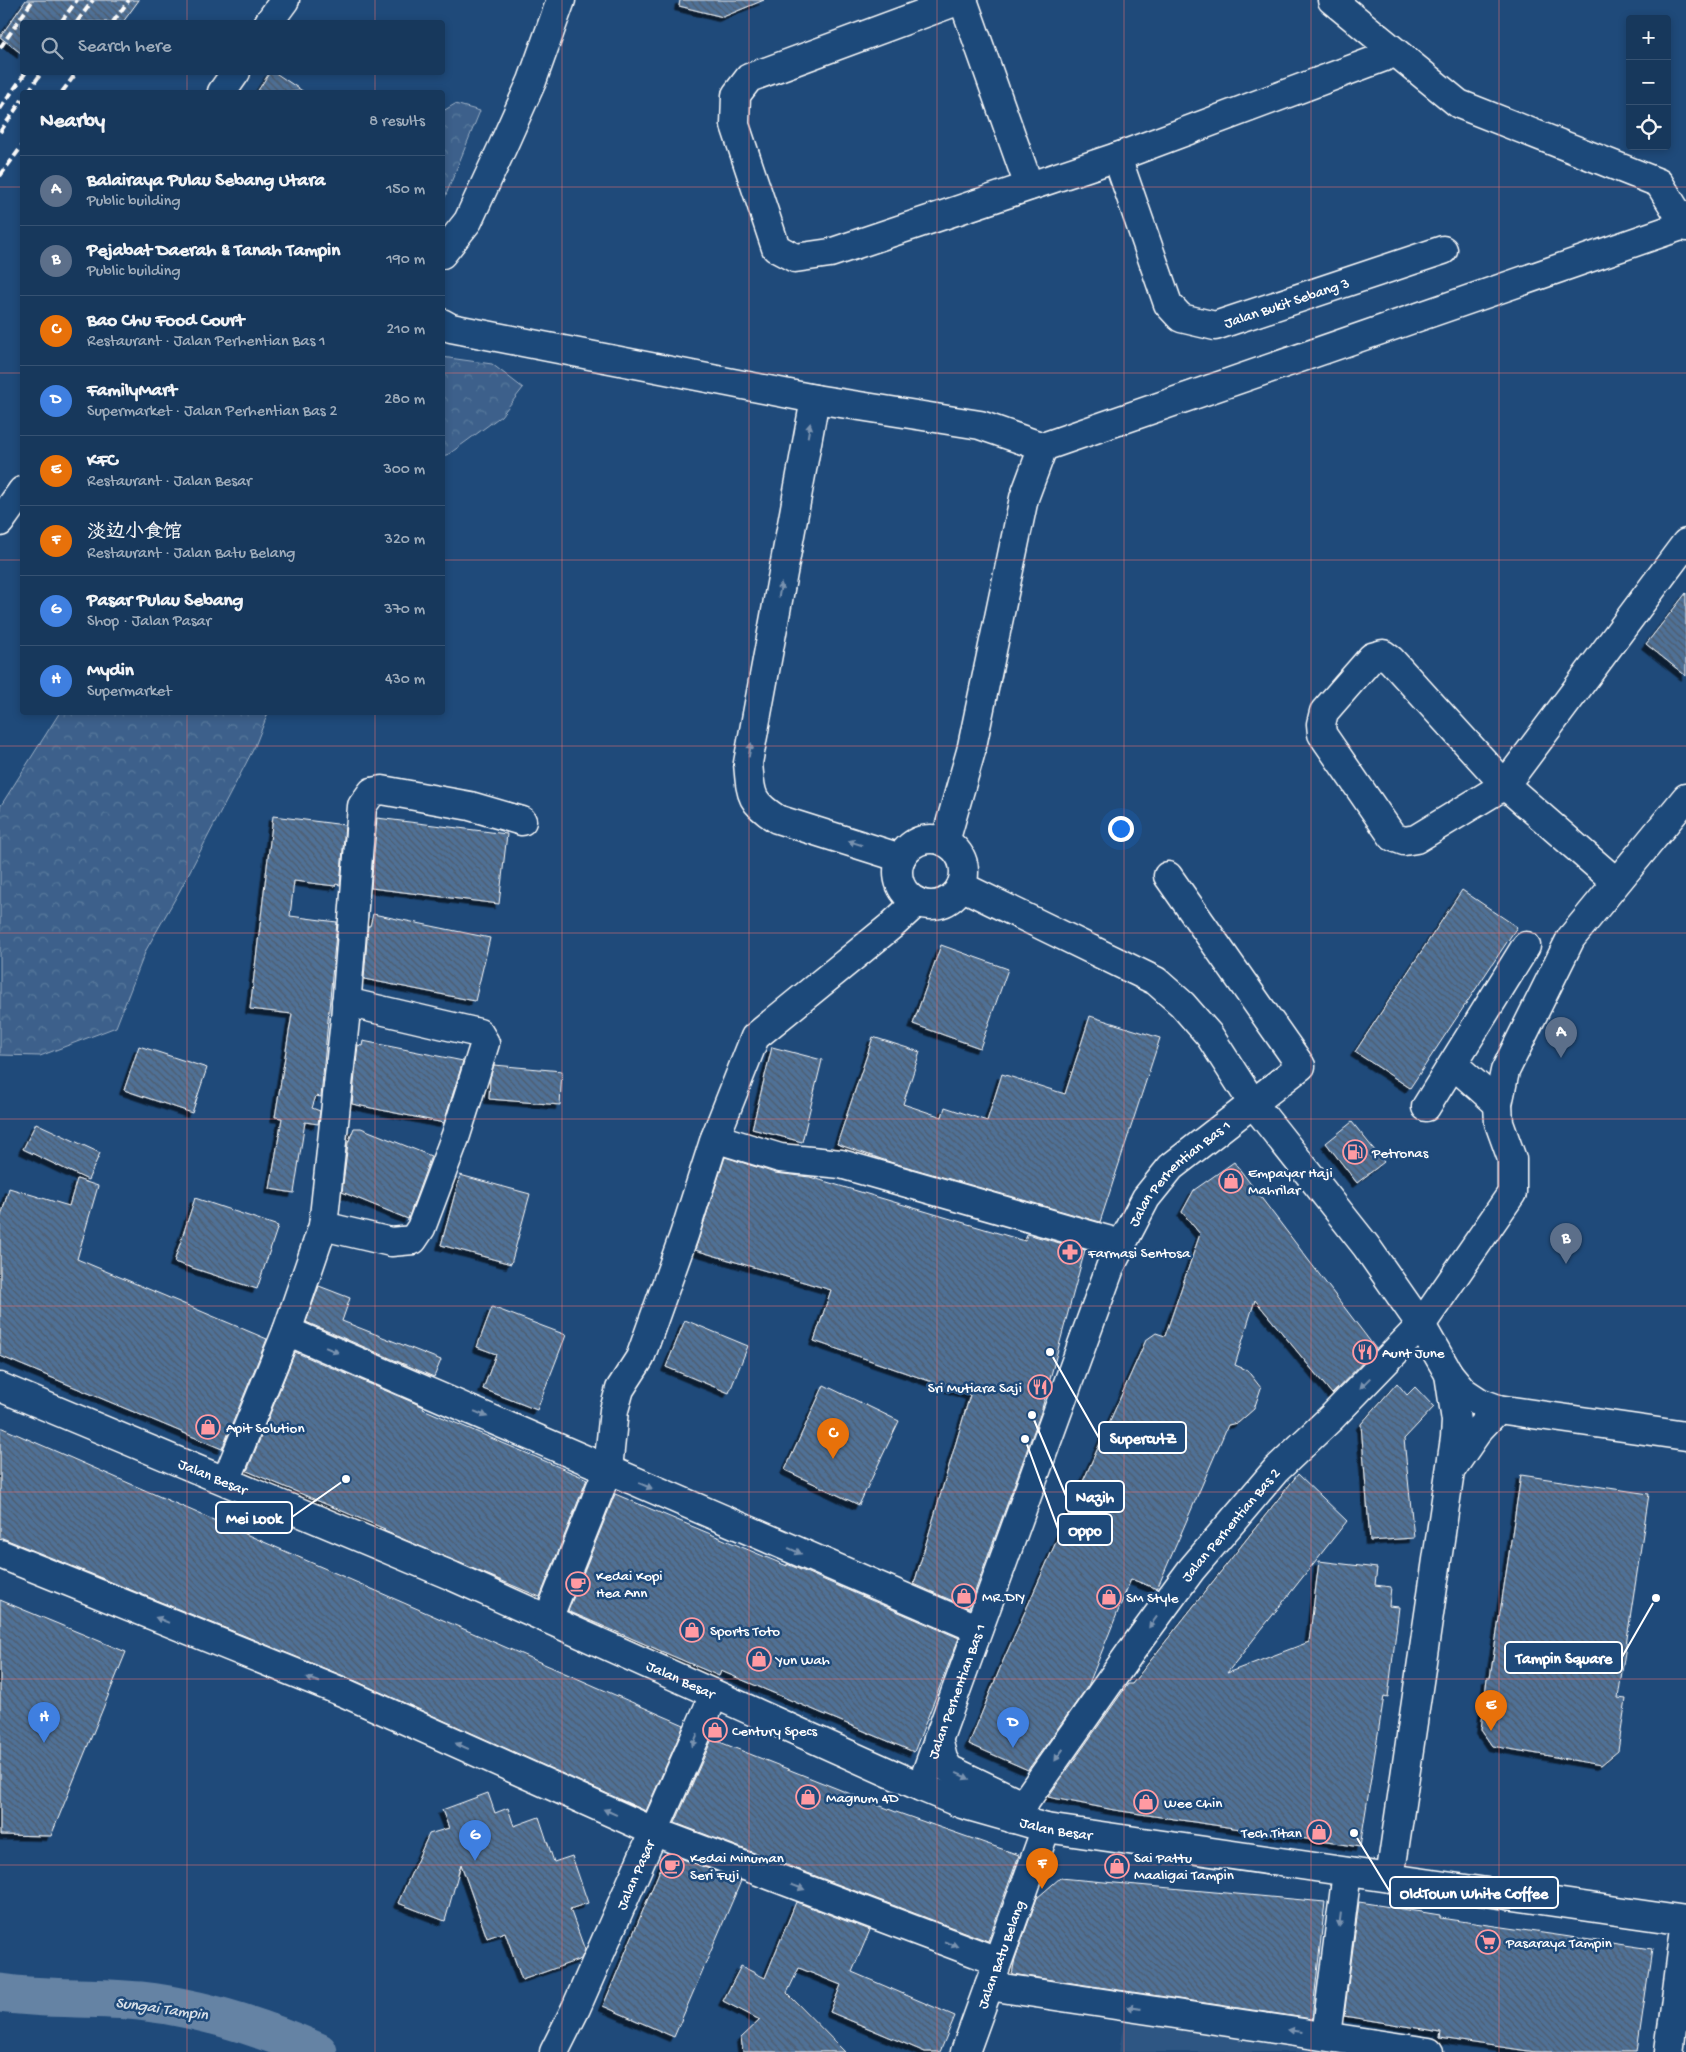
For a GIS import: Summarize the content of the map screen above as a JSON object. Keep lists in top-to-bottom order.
{
  "streets": {
    "street": [
      "Jalan Bukit Sebang 3",
      "Jalan Perhentian Bas 1",
      "Jalan Besar",
      "Jalan Perhentian Bas 2",
      "Jalan Pasar",
      "Jalan Batu Belang"
    ]
  },
  "crossings": [
    ["Jalan Perhentian Bas 1", "Jalan Besar"],
    ["Jalan Besar", "Jalan Perhentian Bas 2"],
    ["Jalan Besar", "Jalan Pasar"],
    ["Jalan Besar", "Jalan Batu Belang"]
  ],
  "one_way": ["Jalan Perhentian Bas 2", "Jalan Pasar"],
  "water": ["Sungai Tampin"],
  "places": {
    "fuel station": ["Petronas"],
    "shop": [
      "Empayar Haji Mahrilar",
      "Apit Solution",
      "MR.DIY",
      "SM Style",
      "Sports Toto",
      "Yun Wah",
      "Century Specs",
      "Magnum 4D",
      "Wee Chin",
      "Tech Titan",
      "Sai Pattu Maaligai Tampin"
    ],
    "pharmacy": ["Farmasi Sentosa"],
    "other": [
      "SupercutZ",
      "Nazih",
      "Oppo",
      "Mei Look",
      "Tampin Square",
      "OldTown White Coffee"
    ],
    "restaurant": ["Aunt June", "Sri Mutiara Saji"],
    "cafe": ["Kedai Kopi Hea Ann", "Kedai Minuman Seri Fuji"],
    "supermarket": ["Pasaraya Tampin"]
  },
  "page": {
    "map_buttons": ["+", "−"],
    "search": "Search here",
    "heading": ["Nearby", "8 results"],
    "list": [
      {
        "mark": "A",
        "name": "Balairaya Pulau Sebang Utara",
        "note": "Public building",
        "value": "150 m"
      },
      {
        "mark": "B",
        "name": "Pejabat Daerah & Tanah Tampin",
        "note": "Public building",
        "value": "190 m"
      },
      {
        "mark": "C",
        "name": "Bao Chu Food Court",
        "note": "Restaurant · Jalan Perhentian Bas 1",
        "value": "210 m"
      },
      {
        "mark": "D",
        "name": "FamilyMart",
        "note": "Supermarket · Jalan Perhentian Bas 2",
        "value": "280 m"
      },
      {
        "mark": "E",
        "name": "KFC",
        "note": "Restaurant · Jalan Besar",
        "value": "300 m"
      },
      {
        "mark": "F",
        "name": "淡边小食馆",
        "note": "Restaurant · Jalan Batu Belang",
        "value": "320 m"
      },
      {
        "mark": "G",
        "name": "Pasar Pulau Sebang",
        "note": "Shop · Jalan Pasar",
        "value": "370 m"
      },
      {
        "mark": "H",
        "name": "Mydin",
        "note": "Supermarket",
        "value": "430 m"
      }
    ],
    "pins": [
      "A",
      "B",
      "C",
      "E",
      "H",
      "D",
      "G",
      "F"
    ]
  }
}
